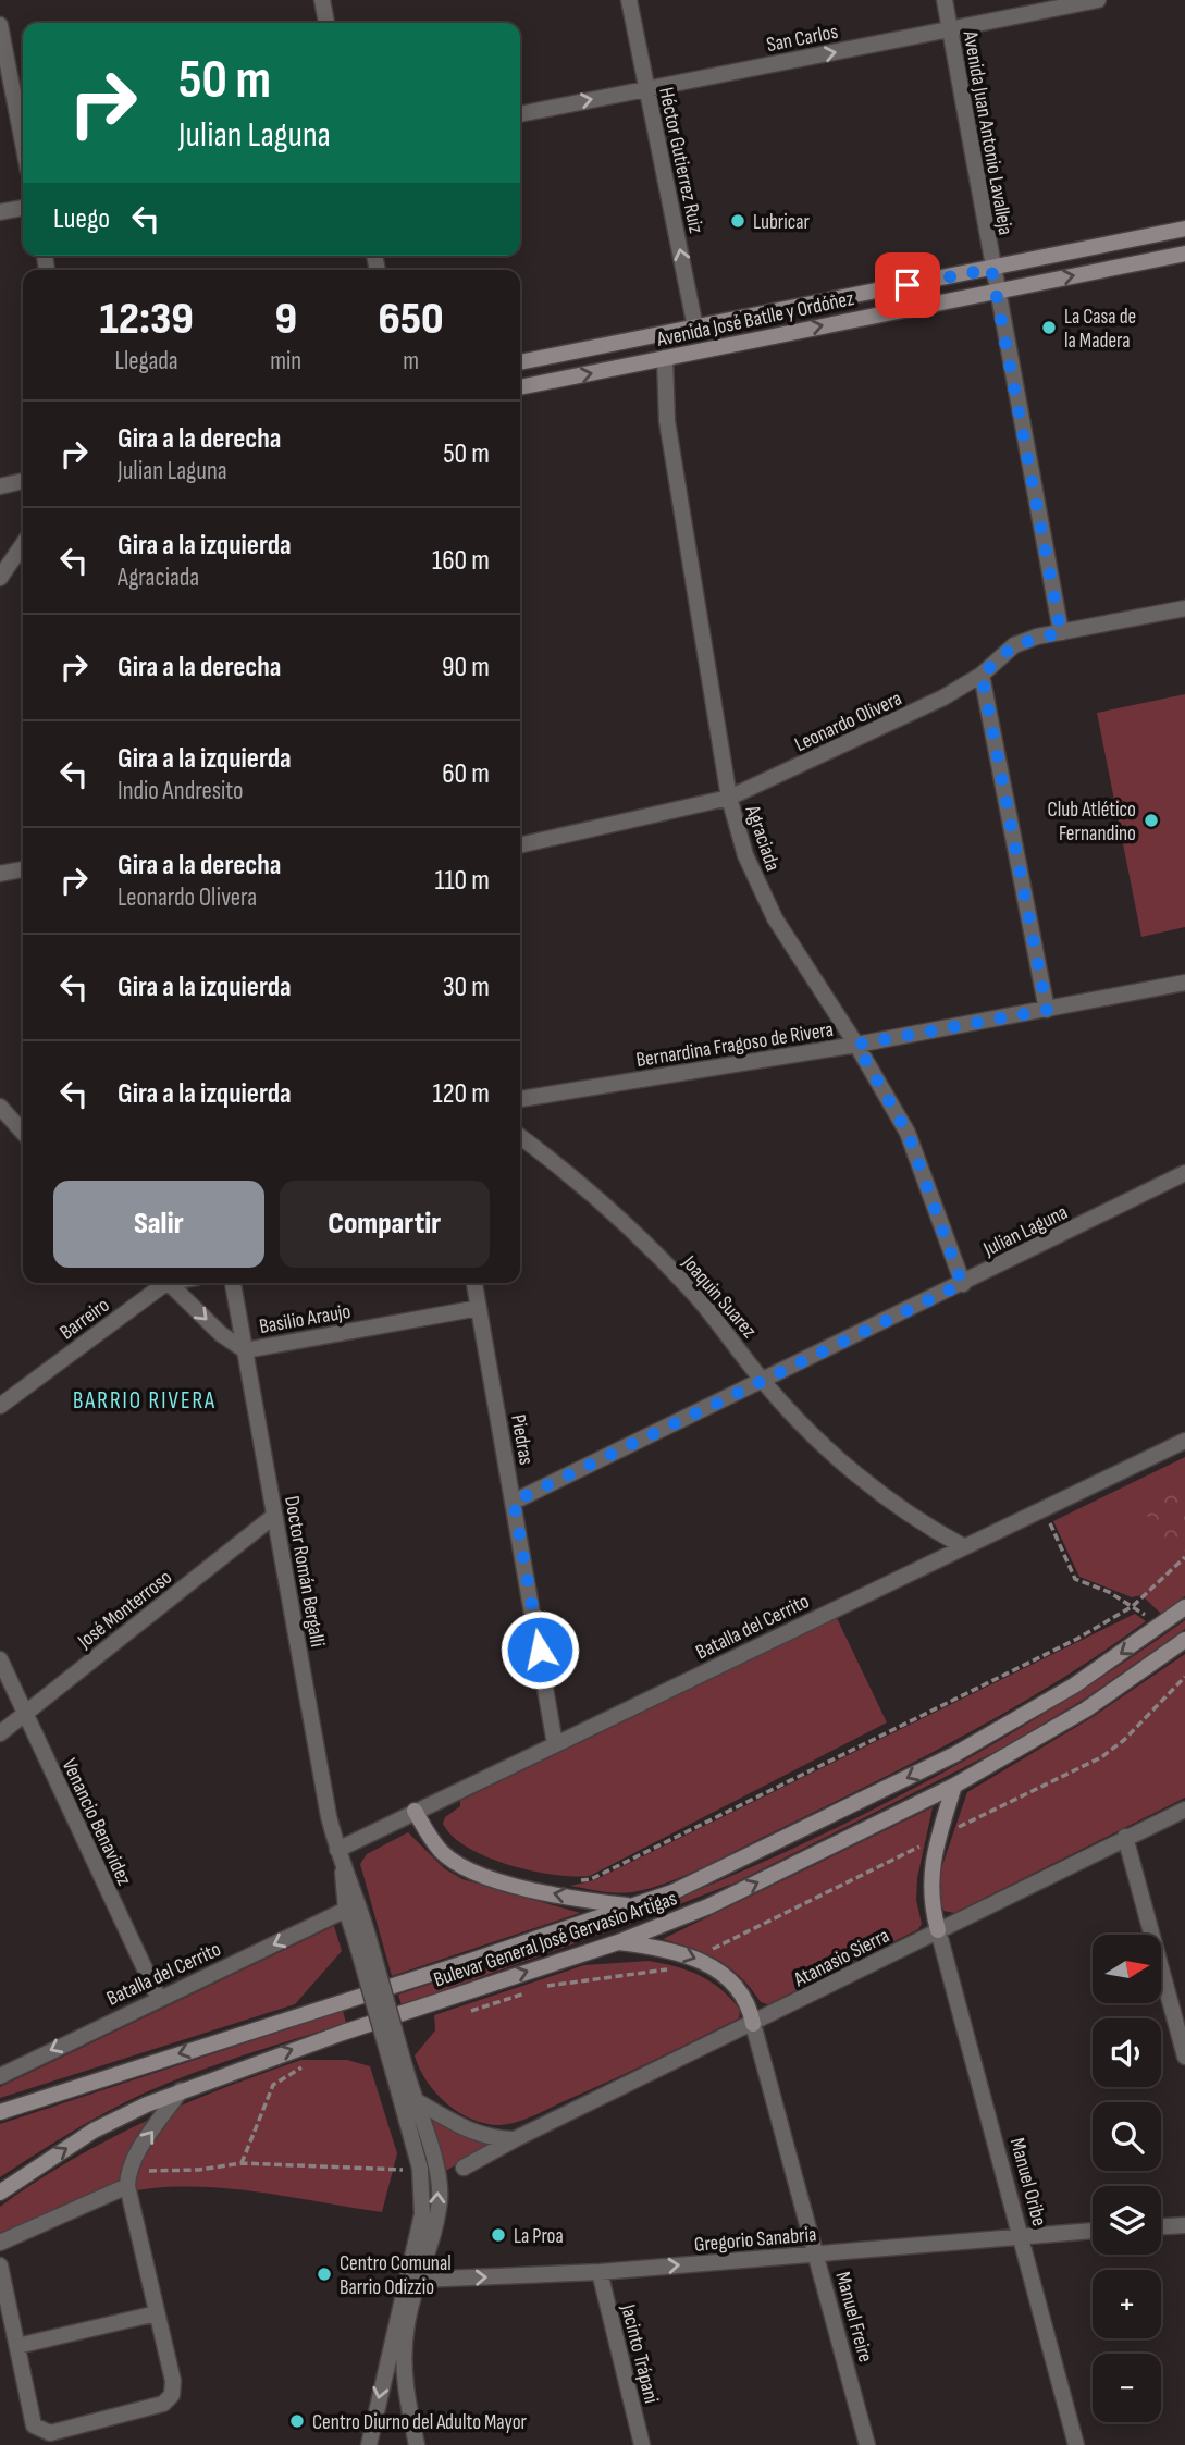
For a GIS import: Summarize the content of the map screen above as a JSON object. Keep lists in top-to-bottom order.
{
  "streets": {
    "main road": ["Avenida José Batlle y Ordóñez", "Bulevar General José Gervasio Artigas"],
    "street": [
      "San Carlos",
      "Avenida Juan Antonio Lavalleja",
      "Héctor Gutierrez Ruiz",
      "Leonardo Olivera",
      "Agraciada",
      "Bernardina Fragoso de Rivera",
      "Julian Laguna",
      "Joaquin Suarez",
      "Barreiro",
      "Basilio Araujo",
      "Piedras",
      "Doctor Román Bergalli",
      "José Monterroso",
      "Batalla del Cerrito",
      "Venancio Benavidez",
      "Atanasio Sierra",
      "Manuel Oribe",
      "Gregorio Sanabria",
      "Manuel Freire",
      "Jacinto Trápani"
    ]
  },
  "crossings": [
    ["San Carlos", "Avenida Juan Antonio Lavalleja"],
    ["San Carlos", "Héctor Gutierrez Ruiz"],
    ["Avenida Juan Antonio Lavalleja", "Avenida José Batlle y Ordóñez"],
    ["Avenida Juan Antonio Lavalleja", "Leonardo Olivera"],
    ["Héctor Gutierrez Ruiz", "Avenida José Batlle y Ordóñez"],
    ["Avenida José Batlle y Ordóñez", "Agraciada"],
    ["Leonardo Olivera", "Agraciada"],
    ["Agraciada", "Bernardina Fragoso de Rivera"],
    ["Agraciada", "Julian Laguna"],
    ["Julian Laguna", "Joaquin Suarez"],
    ["Julian Laguna", "Piedras"],
    ["Joaquin Suarez", "Batalla del Cerrito"],
    ["Basilio Araujo", "Piedras"],
    ["Basilio Araujo", "Doctor Román Bergalli"],
    ["Piedras", "Batalla del Cerrito"],
    ["Doctor Román Bergalli", "José Monterroso"],
    ["Doctor Román Bergalli", "Batalla del Cerrito"],
    ["José Monterroso", "Venancio Benavidez"],
    ["Batalla del Cerrito", "Venancio Benavidez"],
    ["Atanasio Sierra", "Manuel Oribe"],
    ["Atanasio Sierra", "Manuel Freire"],
    ["Manuel Oribe", "Gregorio Sanabria"],
    ["Gregorio Sanabria", "Manuel Freire"],
    ["Gregorio Sanabria", "Jacinto Trápani"]
  ],
  "one_way": ["San Carlos", "Héctor Gutierrez Ruiz", "Gregorio Sanabria"],
  "districts": ["BARRIO RIVERA"],
  "places": [
    "Lubricar",
    "La Casa de la Madera",
    "Club Atlético Fernandino",
    "La Proa",
    "Centro Comunal Barrio Odizzio",
    "Centro Diurno del Adulto Mayor"
  ],
  "north": "right",
  "page": {
    "turn": ["50 m", "Julian Laguna"],
    "then": "Luego",
    "eta": [
      "12:39",
      "Llegada",
      "9",
      "min",
      "650",
      "m"
    ],
    "list": [
      {
        "name": "Gira a la derecha",
        "note": "Julian Laguna",
        "value": "50 m"
      },
      {
        "name": "Gira a la izquierda",
        "note": "Agraciada",
        "value": "160 m"
      },
      {
        "name": "Gira a la derecha",
        "value": "90 m"
      },
      {
        "name": "Gira a la izquierda",
        "note": "Indio Andresito",
        "value": "60 m"
      },
      {
        "name": "Gira a la derecha",
        "note": "Leonardo Olivera",
        "value": "110 m"
      },
      {
        "name": "Gira a la izquierda",
        "value": "30 m"
      },
      {
        "name": "Gira a la izquierda",
        "value": "120 m"
      }
    ],
    "buttons": ["Salir", "Compartir"],
    "map_buttons": ["+", "−"]
  }
}
